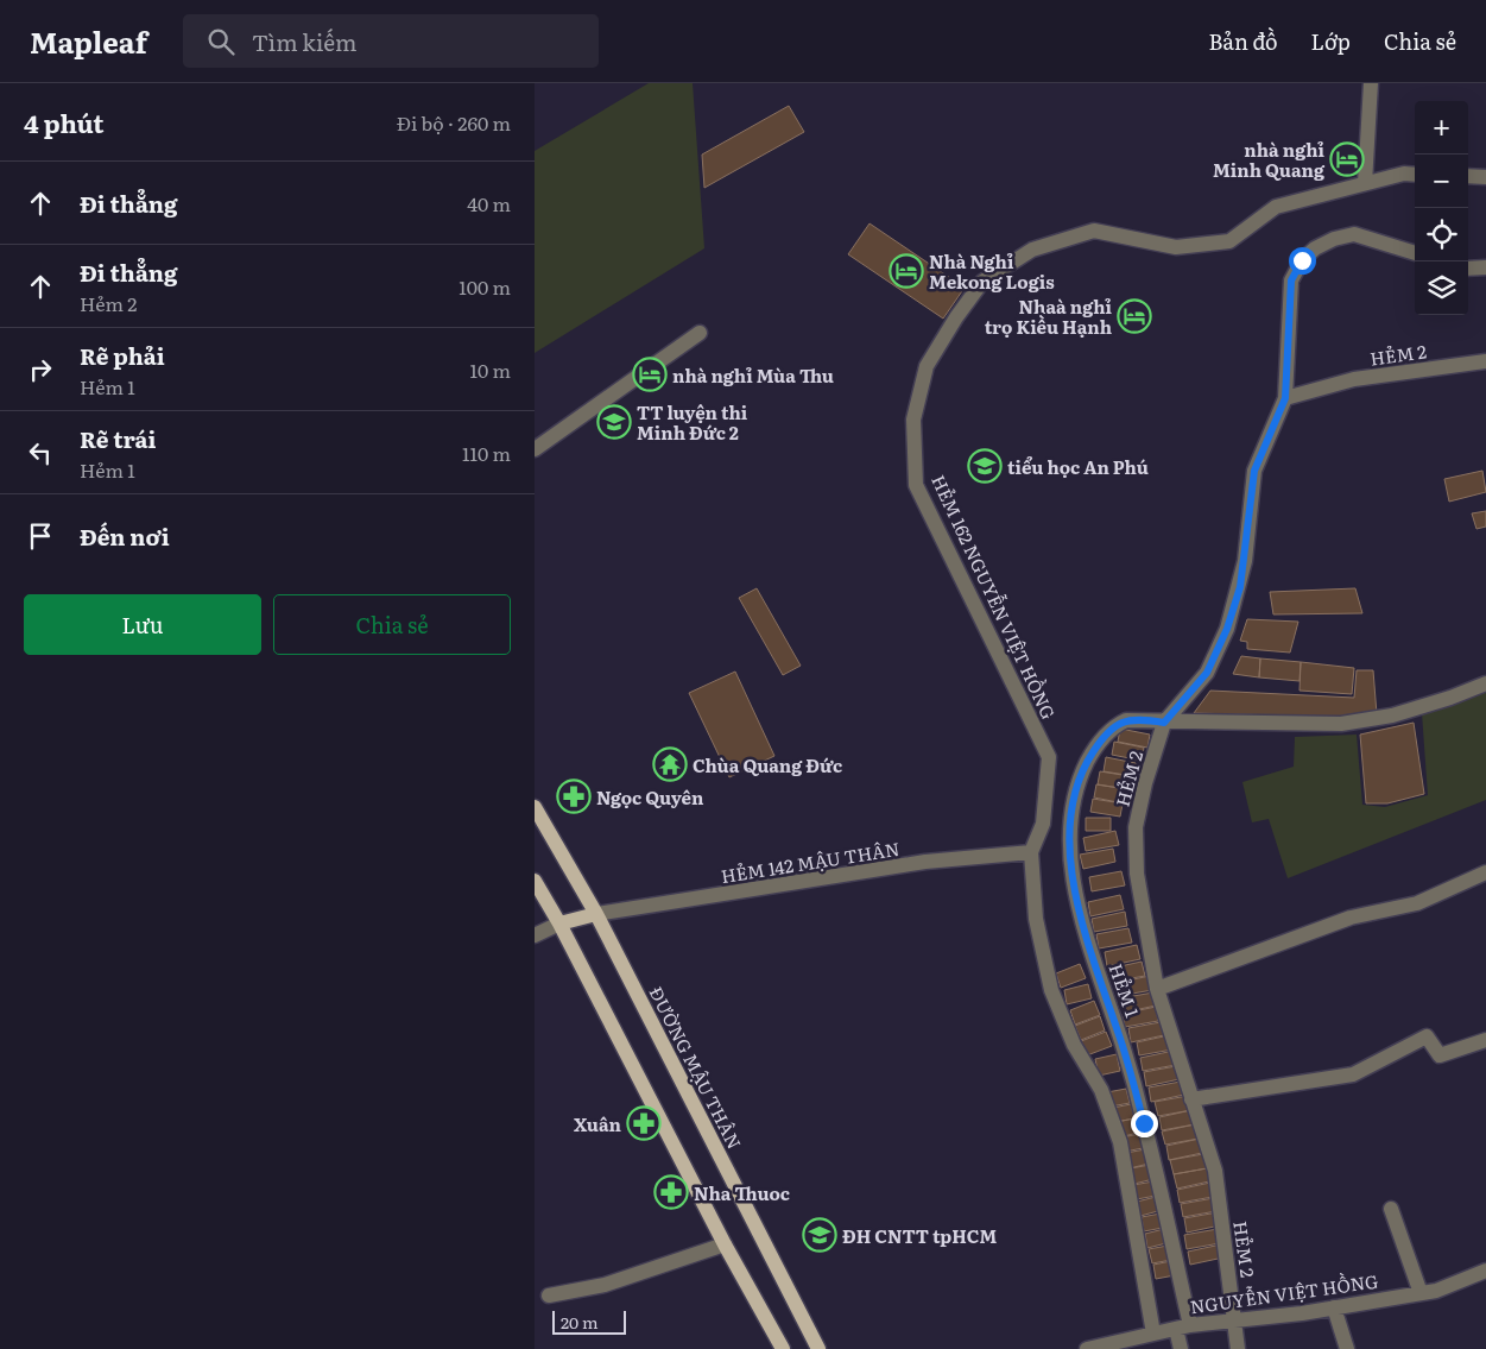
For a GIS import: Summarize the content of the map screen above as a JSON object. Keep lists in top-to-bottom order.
{
  "streets": {
    "main road": ["ĐƯỜNG MẬU THÂN"],
    "street": [
      "HẺM 2",
      "HẺM 162 NGUYỄN VIỆT HỒNG",
      "HẺM 142 MẬU THÂN",
      "HẺM 1",
      "NGUYỄN VIỆT HỒNG"
    ]
  },
  "crossings": [
    ["HẺM 2", "HẺM 1"],
    ["HẺM 2", "NGUYỄN VIỆT HỒNG"],
    ["HẺM 162 NGUYỄN VIỆT HỒNG", "HẺM 142 MẬU THÂN"],
    ["HẺM 162 NGUYỄN VIỆT HỒNG", "NGUYỄN VIỆT HỒNG"],
    ["HẺM 142 MẬU THÂN", "ĐƯỜNG MẬU THÂN"],
    ["HẺM 1", "NGUYỄN VIỆT HỒNG"]
  ],
  "places": {
    "hotel": [
      "nhà nghỉ Minh Quang",
      "Nhà Nghỉ Mekong Logis",
      "Nhaà nghỉ trọ Kiều Hạnh",
      "nhà nghỉ Mùa Thu"
    ],
    "school or university": ["TT luyện thi Minh Đức 2", "tiểu học An Phú", "ĐH CNTT tpHCM"],
    "temple": ["Chùa Quang Đức"],
    "pharmacy": ["Ngọc Quyên", "Xuân", "Nha Thuoc"]
  },
  "scale_bar": "20 m",
  "page": {
    "header": "Mapleaf",
    "search": "Tìm kiếm",
    "nav": ["Bản đồ", "Lớp", "Chia sẻ"],
    "heading": ["4 phút", "Đi bộ · 260 m"],
    "map_buttons": ["+", "−"],
    "list": [
      ["Đi thẳng", "40 m"],
      ["Đi thẳng", "Hẻm 2", "100 m"],
      ["Rẽ phải", "Hẻm 1", "10 m"],
      ["Rẽ trái", "Hẻm 1", "110 m"],
      "Đến nơi"
    ],
    "buttons": ["Lưu", "Chia sẻ"],
    "scale": "20 m"
  }
}
